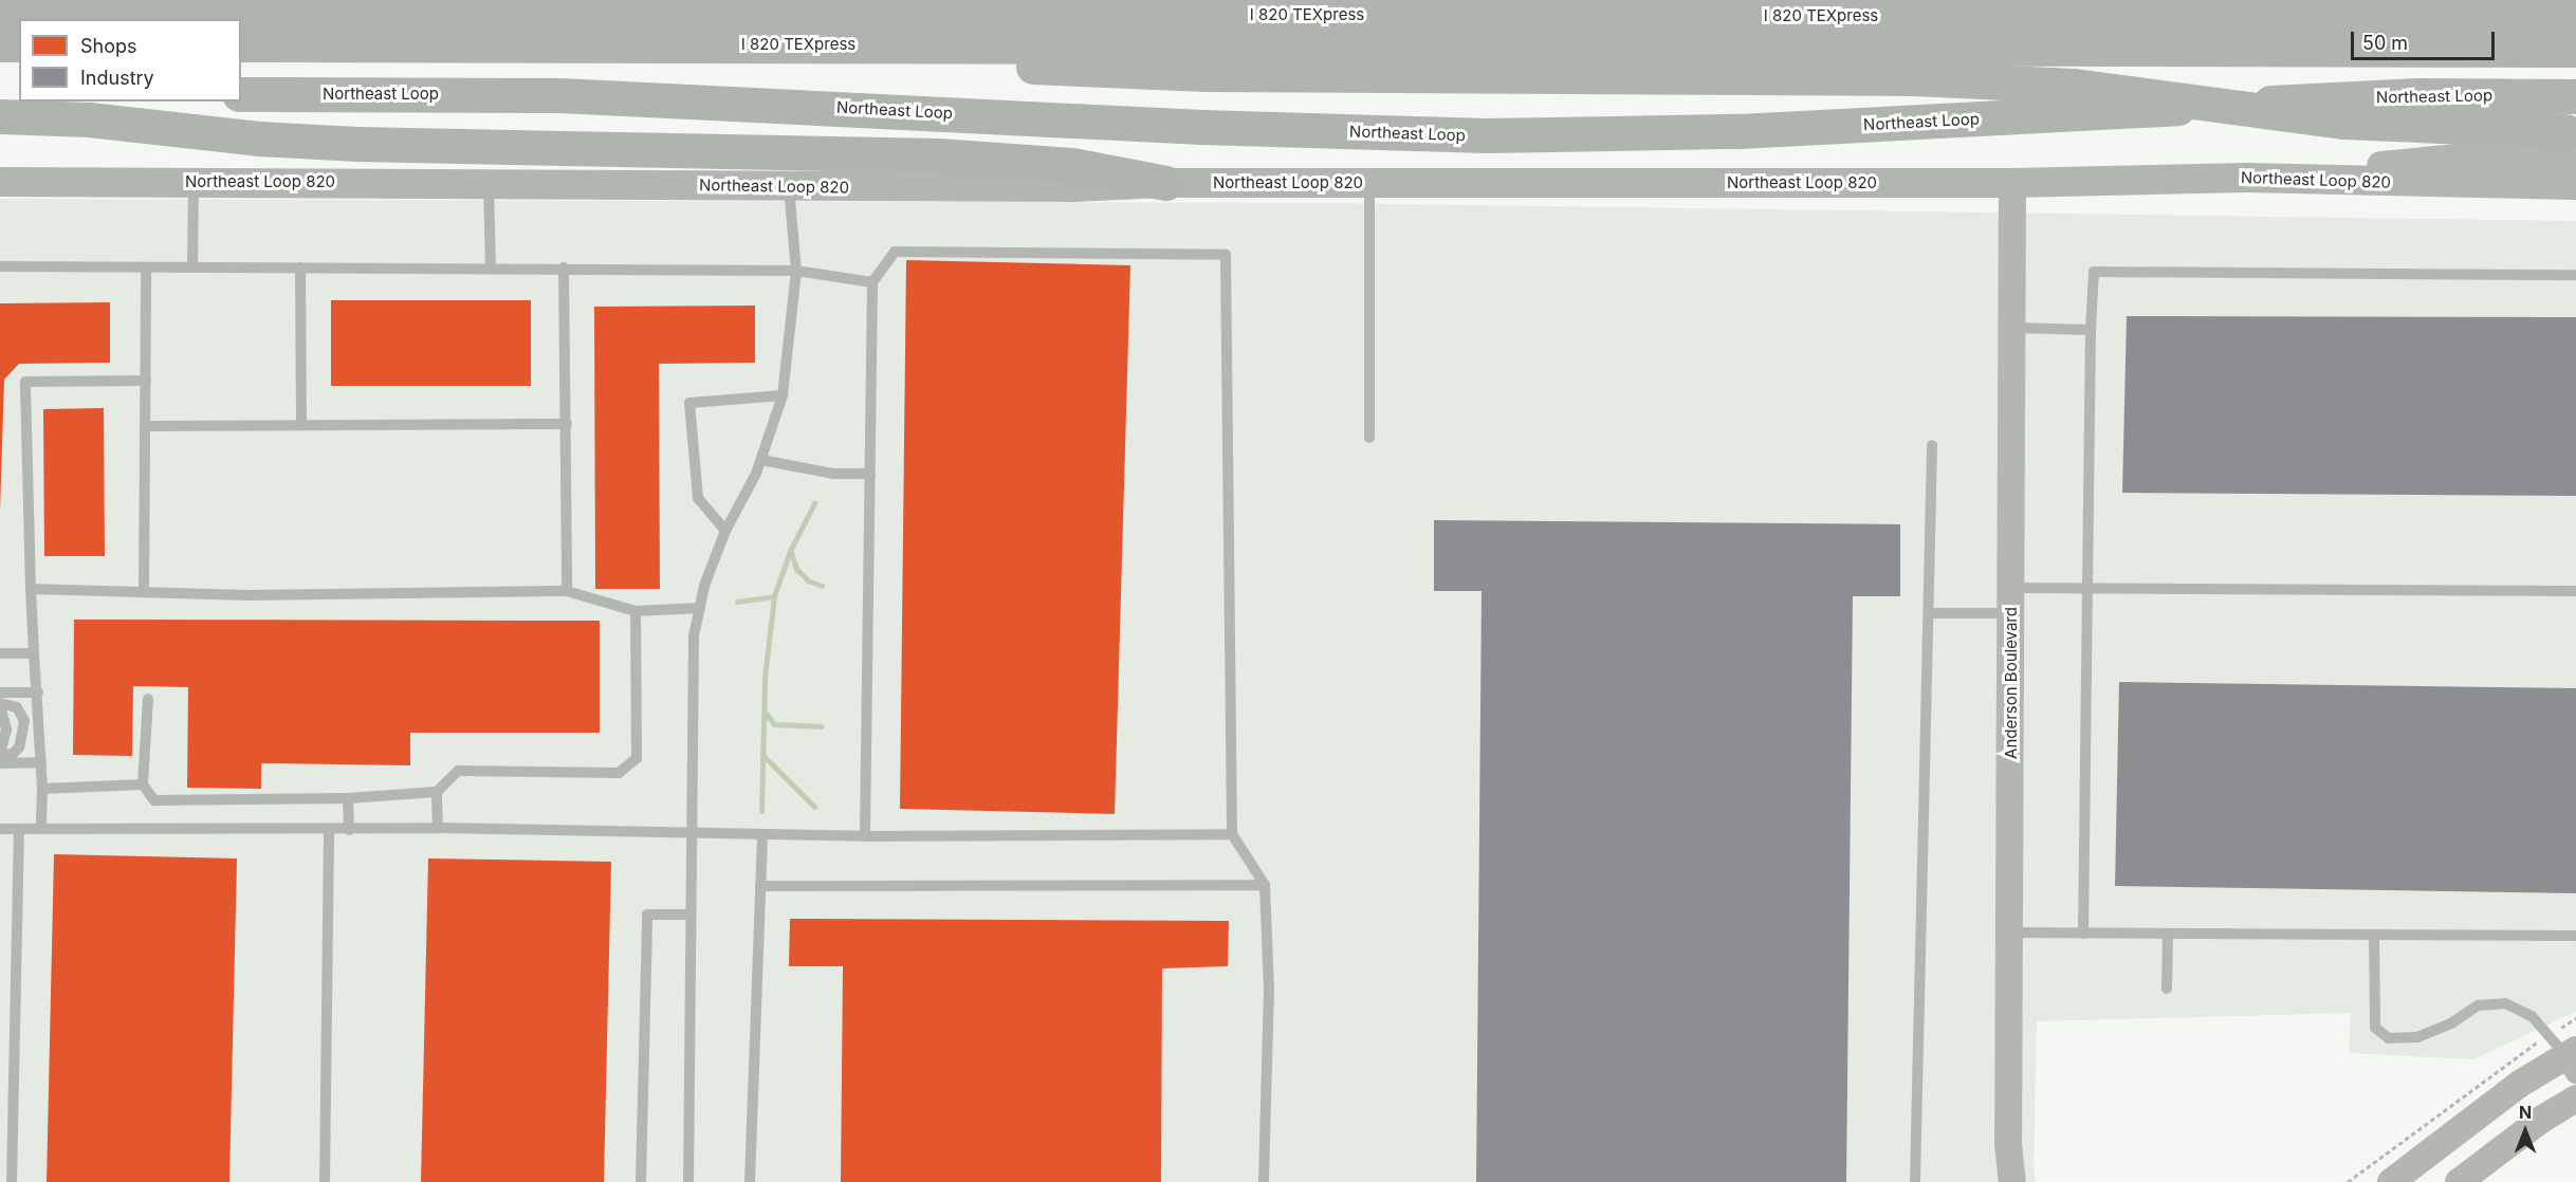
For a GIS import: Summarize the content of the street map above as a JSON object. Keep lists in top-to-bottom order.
{
  "streets": {
    "highway": ["I 820 TEXpress", "Northeast Loop"],
    "main road": ["Northeast Loop 820"],
    "street": ["Anderson Boulevard"]
  },
  "crossings": [
    ["Northeast Loop 820", "Anderson Boulevard"]
  ],
  "legend": ["Shops", "Industry"],
  "scale_bar": "50 m",
  "north": "top"
}
